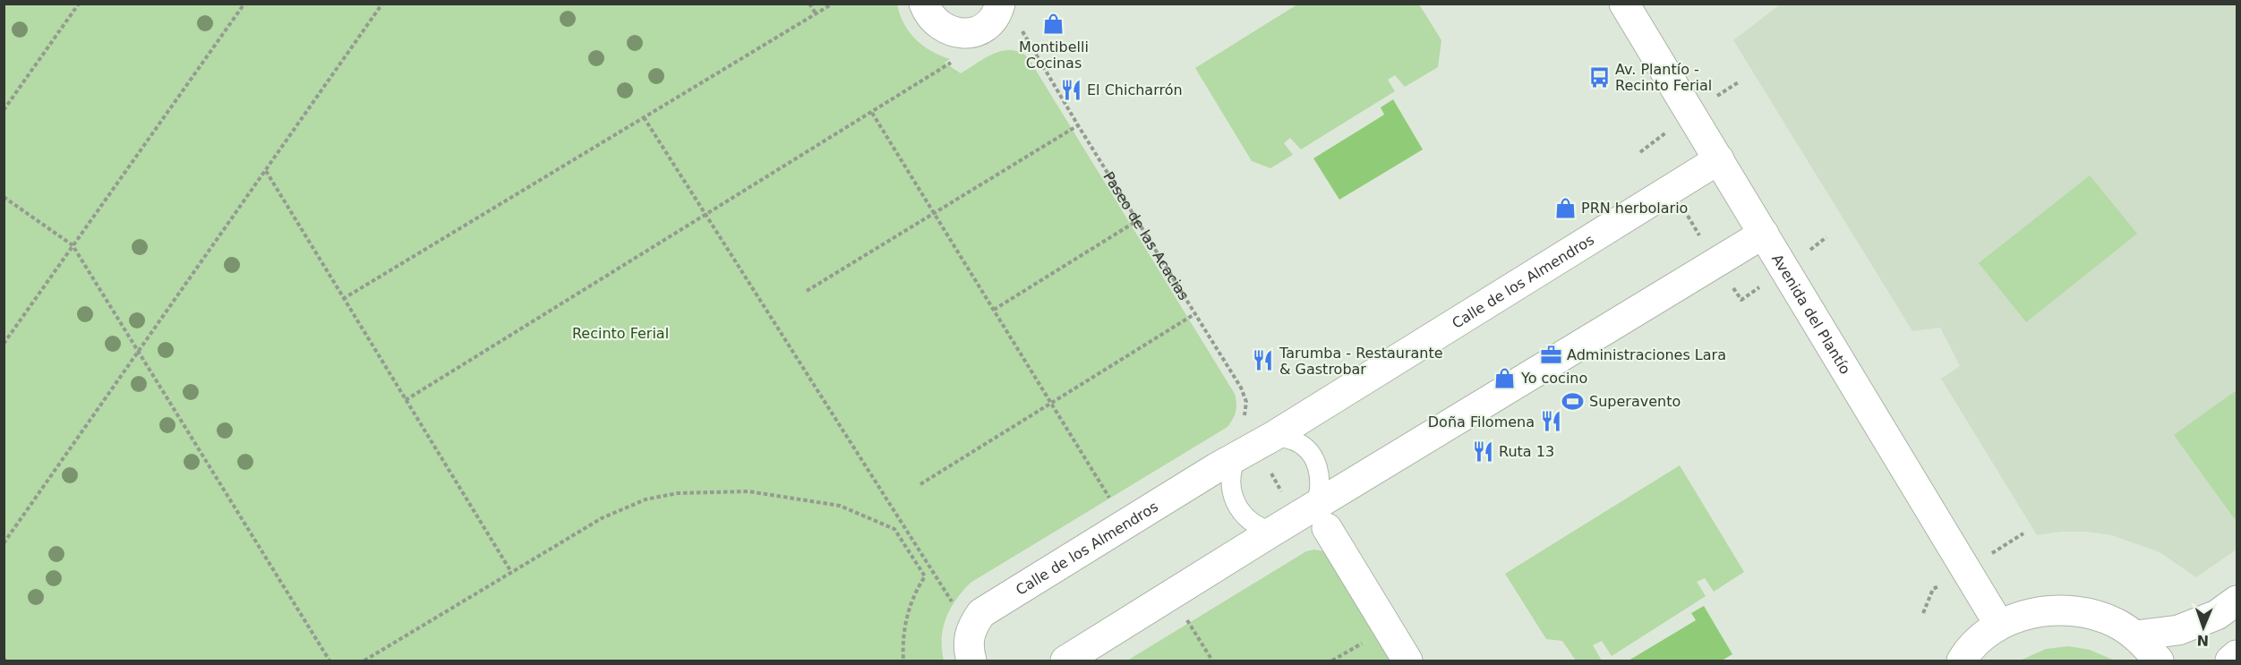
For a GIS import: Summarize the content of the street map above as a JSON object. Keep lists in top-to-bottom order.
{
  "streets": {
    "street": ["Calle de los Almendros", "Avenida del Plantío"],
    "path": ["Paseo de las Acacias"]
  },
  "crossings": [
    ["Paseo de las Acacias", "Calle de los Almendros"],
    ["Calle de los Almendros", "Avenida del Plantío"]
  ],
  "parks": ["Recinto Ferial"],
  "places": {
    "shop": ["Montibelli Cocinas", "PRN herbolario", "Yo cocino"],
    "bus stop": ["Av. Plantío - Recinto Ferial"],
    "restaurant": [
      "El Chicharrón",
      "Tarumba - Restaurante & Gastrobar",
      "Doña Filomena",
      "Ruta 13"
    ],
    "office": ["Administraciones Lara"],
    "sports": ["Superavento"]
  },
  "north": "bottom"
}
